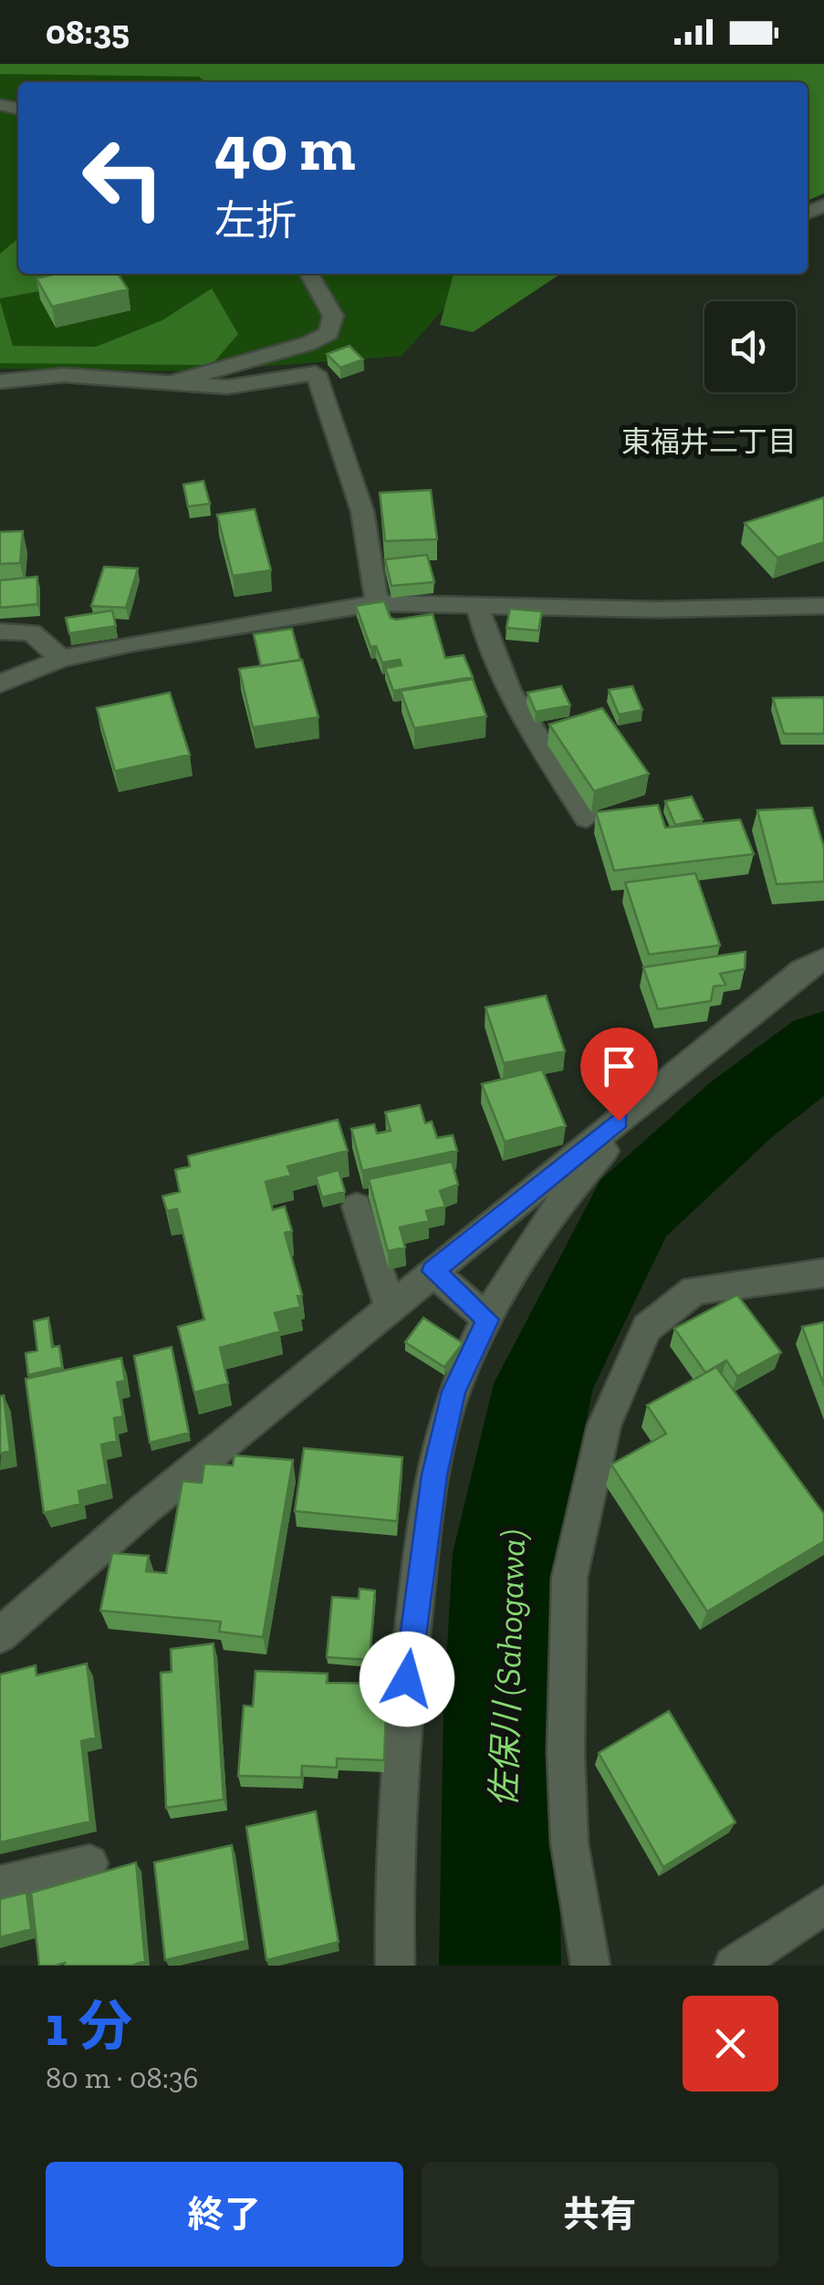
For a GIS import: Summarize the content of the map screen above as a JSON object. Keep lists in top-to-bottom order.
{
  "districts": ["東福井二丁目"],
  "water": ["佐保川 (Sahogawa)"],
  "page": {
    "status": "08:35",
    "turn": ["40 m", "左折"],
    "heading": ["1 分", "80 m · 08:36"],
    "buttons": ["終了", "共有"]
  }
}
